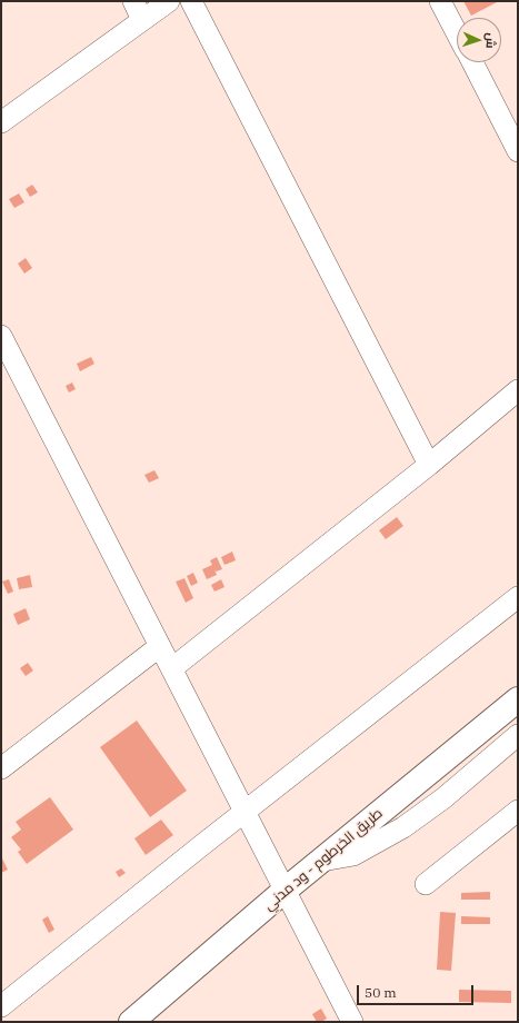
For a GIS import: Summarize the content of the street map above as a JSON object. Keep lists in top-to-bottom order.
{
  "streets": {
    "highway": ["طريق الخرطوم - ود مدني"]
  },
  "scale_bar": "50 m",
  "north": "right"
}
